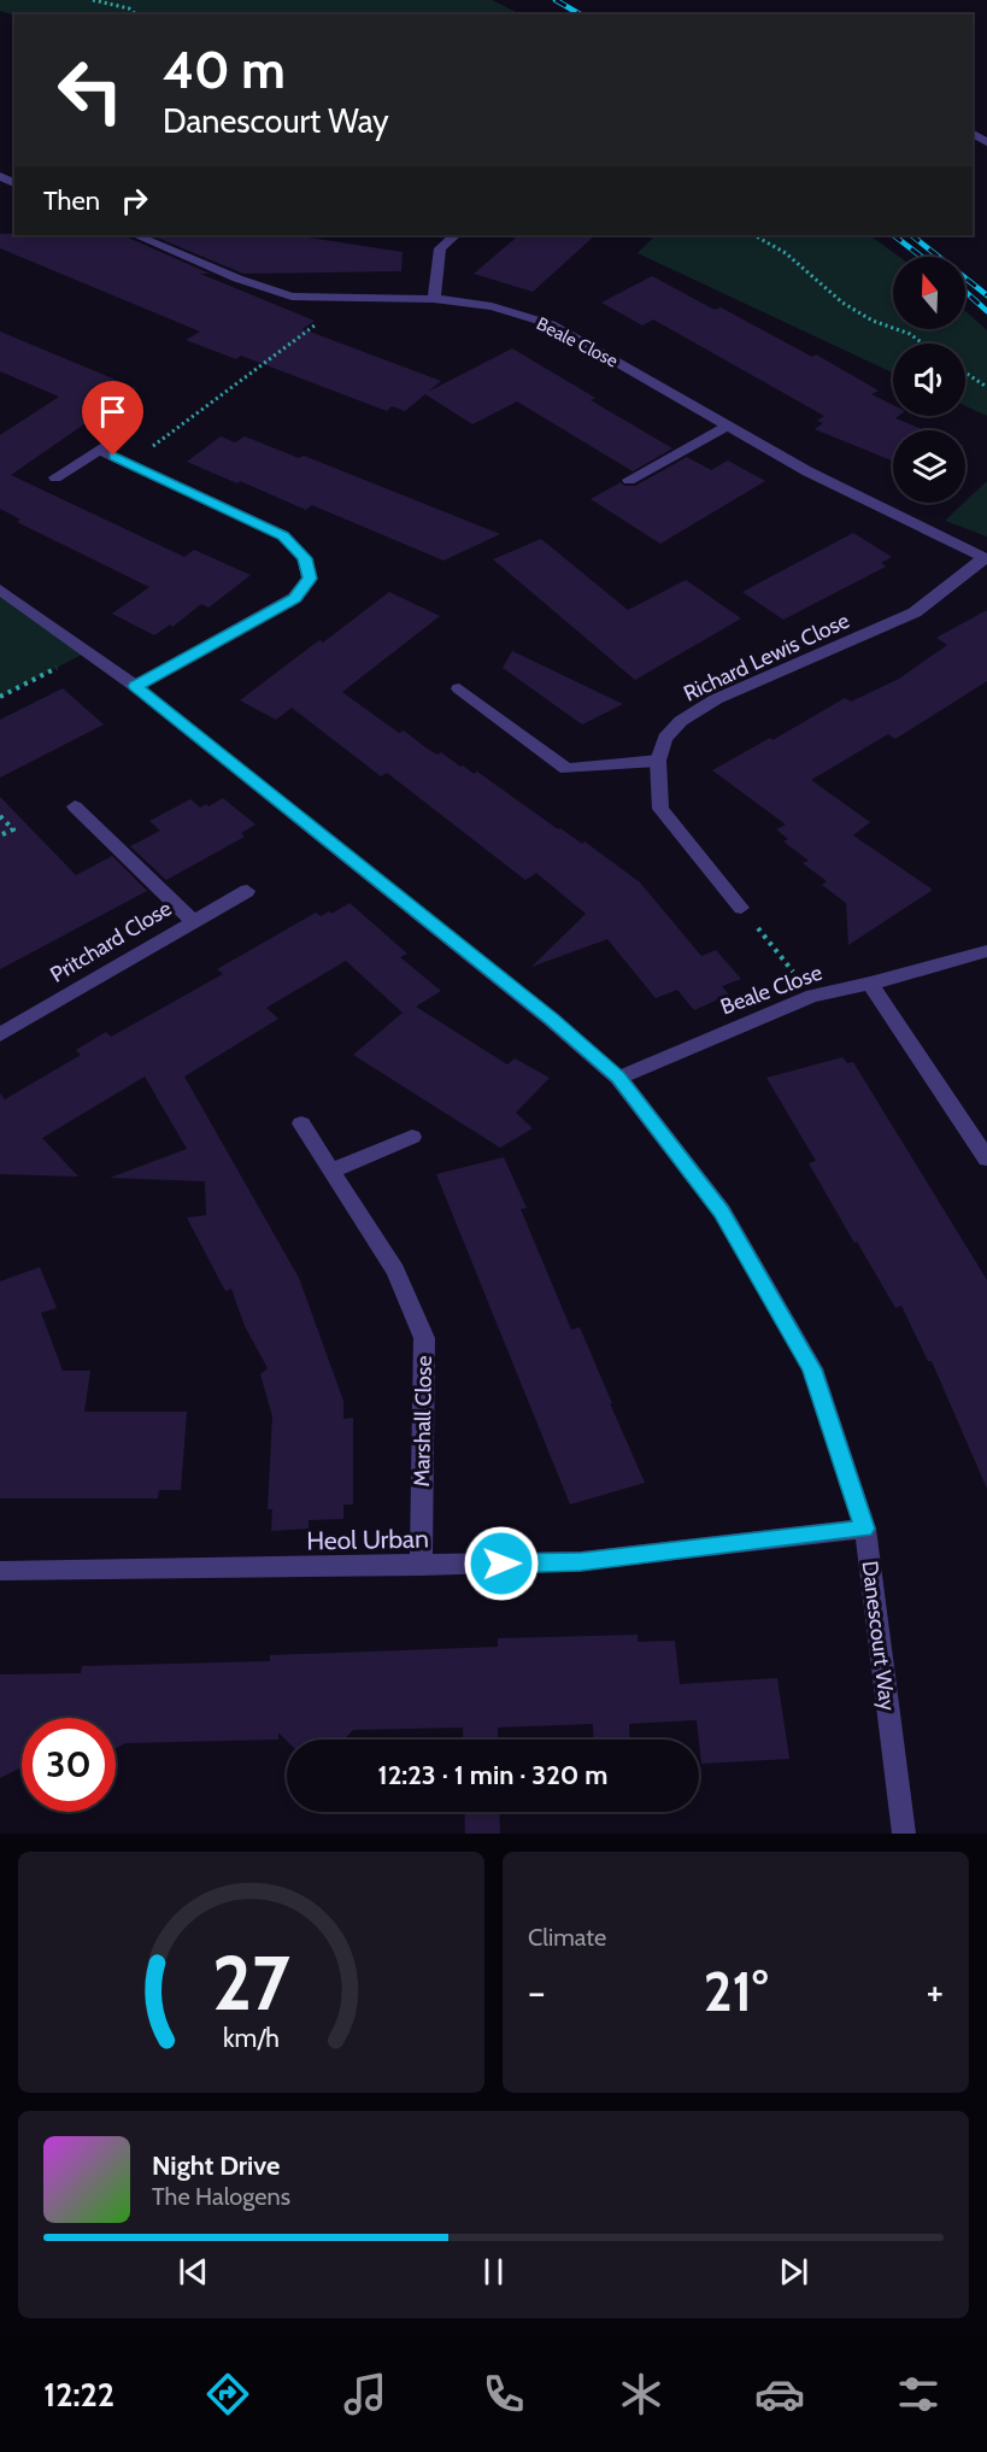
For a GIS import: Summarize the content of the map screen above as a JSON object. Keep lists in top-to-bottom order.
{
  "streets": {
    "street": [
      "Beale Close",
      "Richard Lewis Close",
      "Pritchard Close",
      "Marshall Close",
      "Heol Urban",
      "Danescourt Way"
    ]
  },
  "crossings": [
    ["Beale Close", "Richard Lewis Close"],
    ["Beale Close", "Danescourt Way"],
    ["Marshall Close", "Heol Urban"],
    ["Heol Urban", "Danescourt Way"]
  ],
  "north": "top",
  "page": {
    "turn": ["40 m", "Danescourt Way"],
    "then": "Then",
    "limit": "30",
    "trip": "12:23 · 1 min · 320 m",
    "tile": "Climate",
    "heat": ["−", "21°", "+"],
    "song": ["Night Drive", "The Halogens"],
    "tabs": "12:22",
    "gauge": ["27", "km/h"]
  }
}
